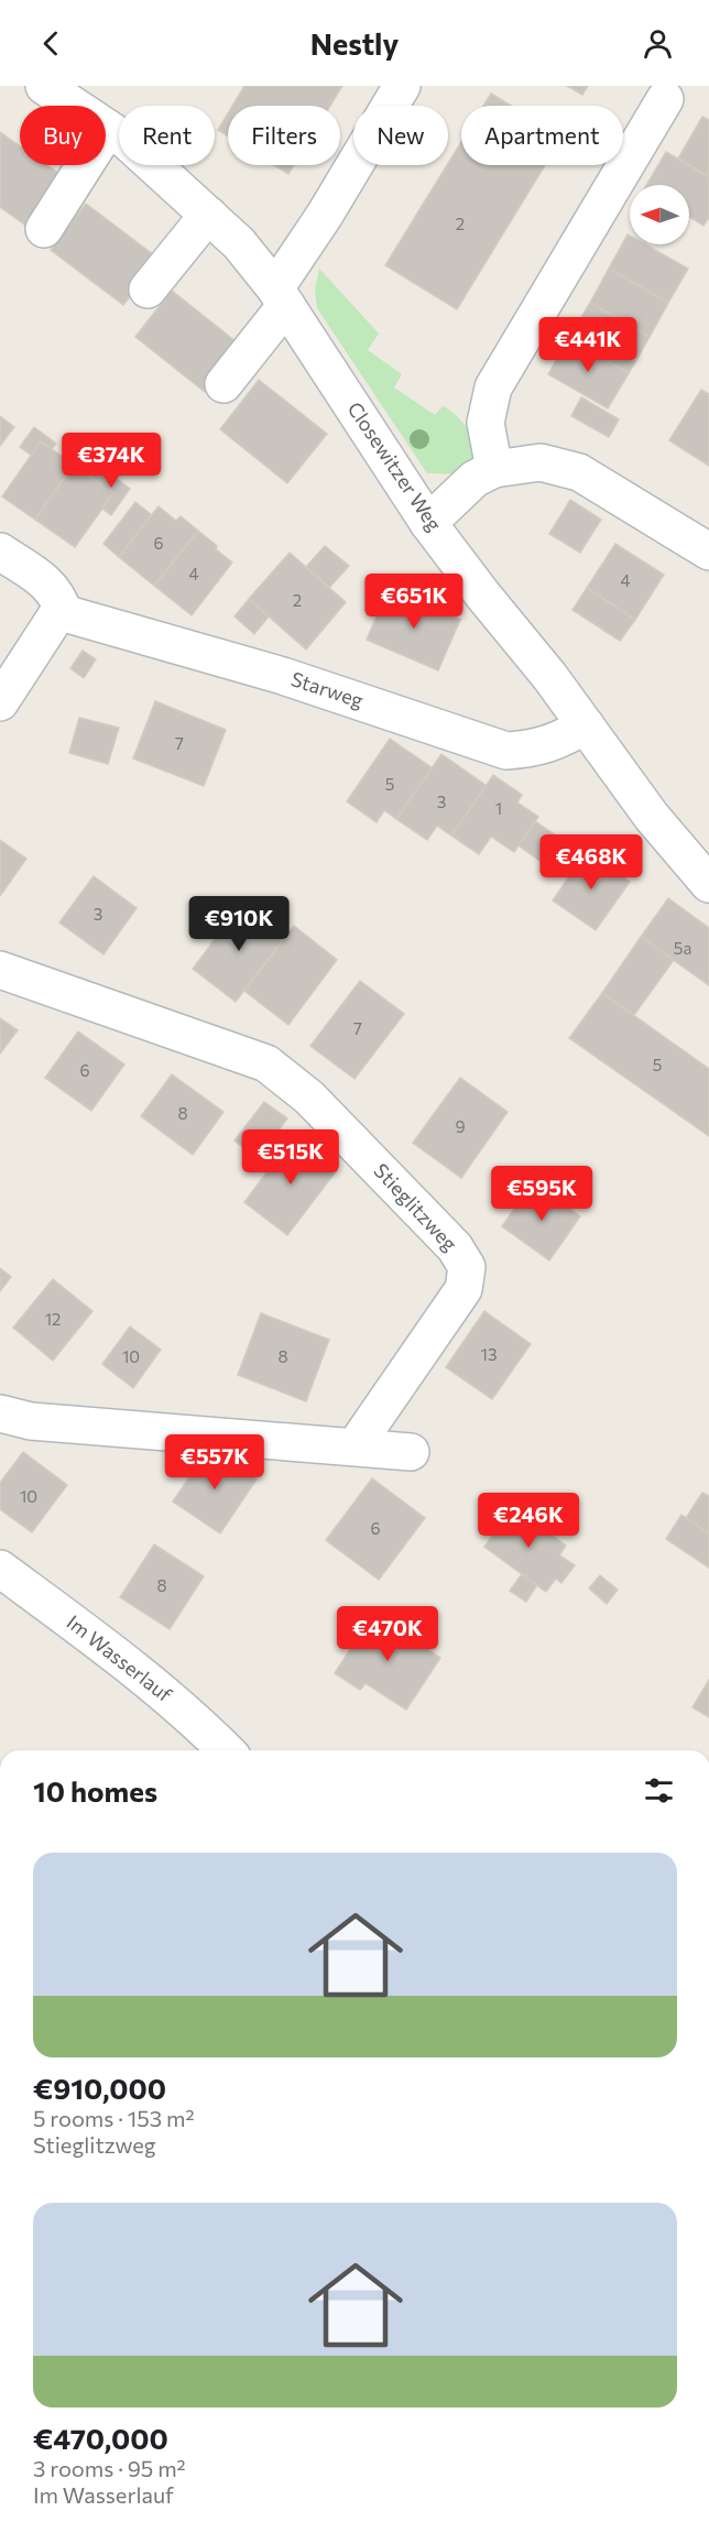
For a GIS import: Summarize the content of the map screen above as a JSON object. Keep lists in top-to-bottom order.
{
  "streets": {
    "street": [
      "Closewitzer Weg",
      "Starweg",
      "Stieglitzweg",
      "Im Wasserlauf"
    ]
  },
  "crossings": [
    ["Closewitzer Weg", "Starweg"]
  ],
  "house_numbers": [
    "2",
    "6",
    "4",
    "4",
    "2",
    "7",
    "5",
    "3",
    "1",
    "3",
    "5a",
    "7",
    "5",
    "6",
    "8",
    "9",
    "12",
    "13",
    "10",
    "8",
    "10",
    "6",
    "8"
  ],
  "north": "left",
  "page": {
    "header": "Nestly",
    "chip": [
      "Buy",
      "Rent",
      "Filters",
      "New",
      "Apartment"
    ],
    "price": [
      "€441K",
      "€374K",
      "€651K",
      "€468K",
      "€910K",
      "€515K",
      "€595K",
      "€557K",
      "€246K",
      "€470K"
    ],
    "heading": "10 homes",
    "list": [
      {
        "name": "€910,000",
        "note": "5 rooms · 153 m² · Stieglitzweg"
      },
      {
        "name": "€470,000",
        "note": "3 rooms · 95 m² · Im Wasserlauf"
      }
    ]
  }
}
